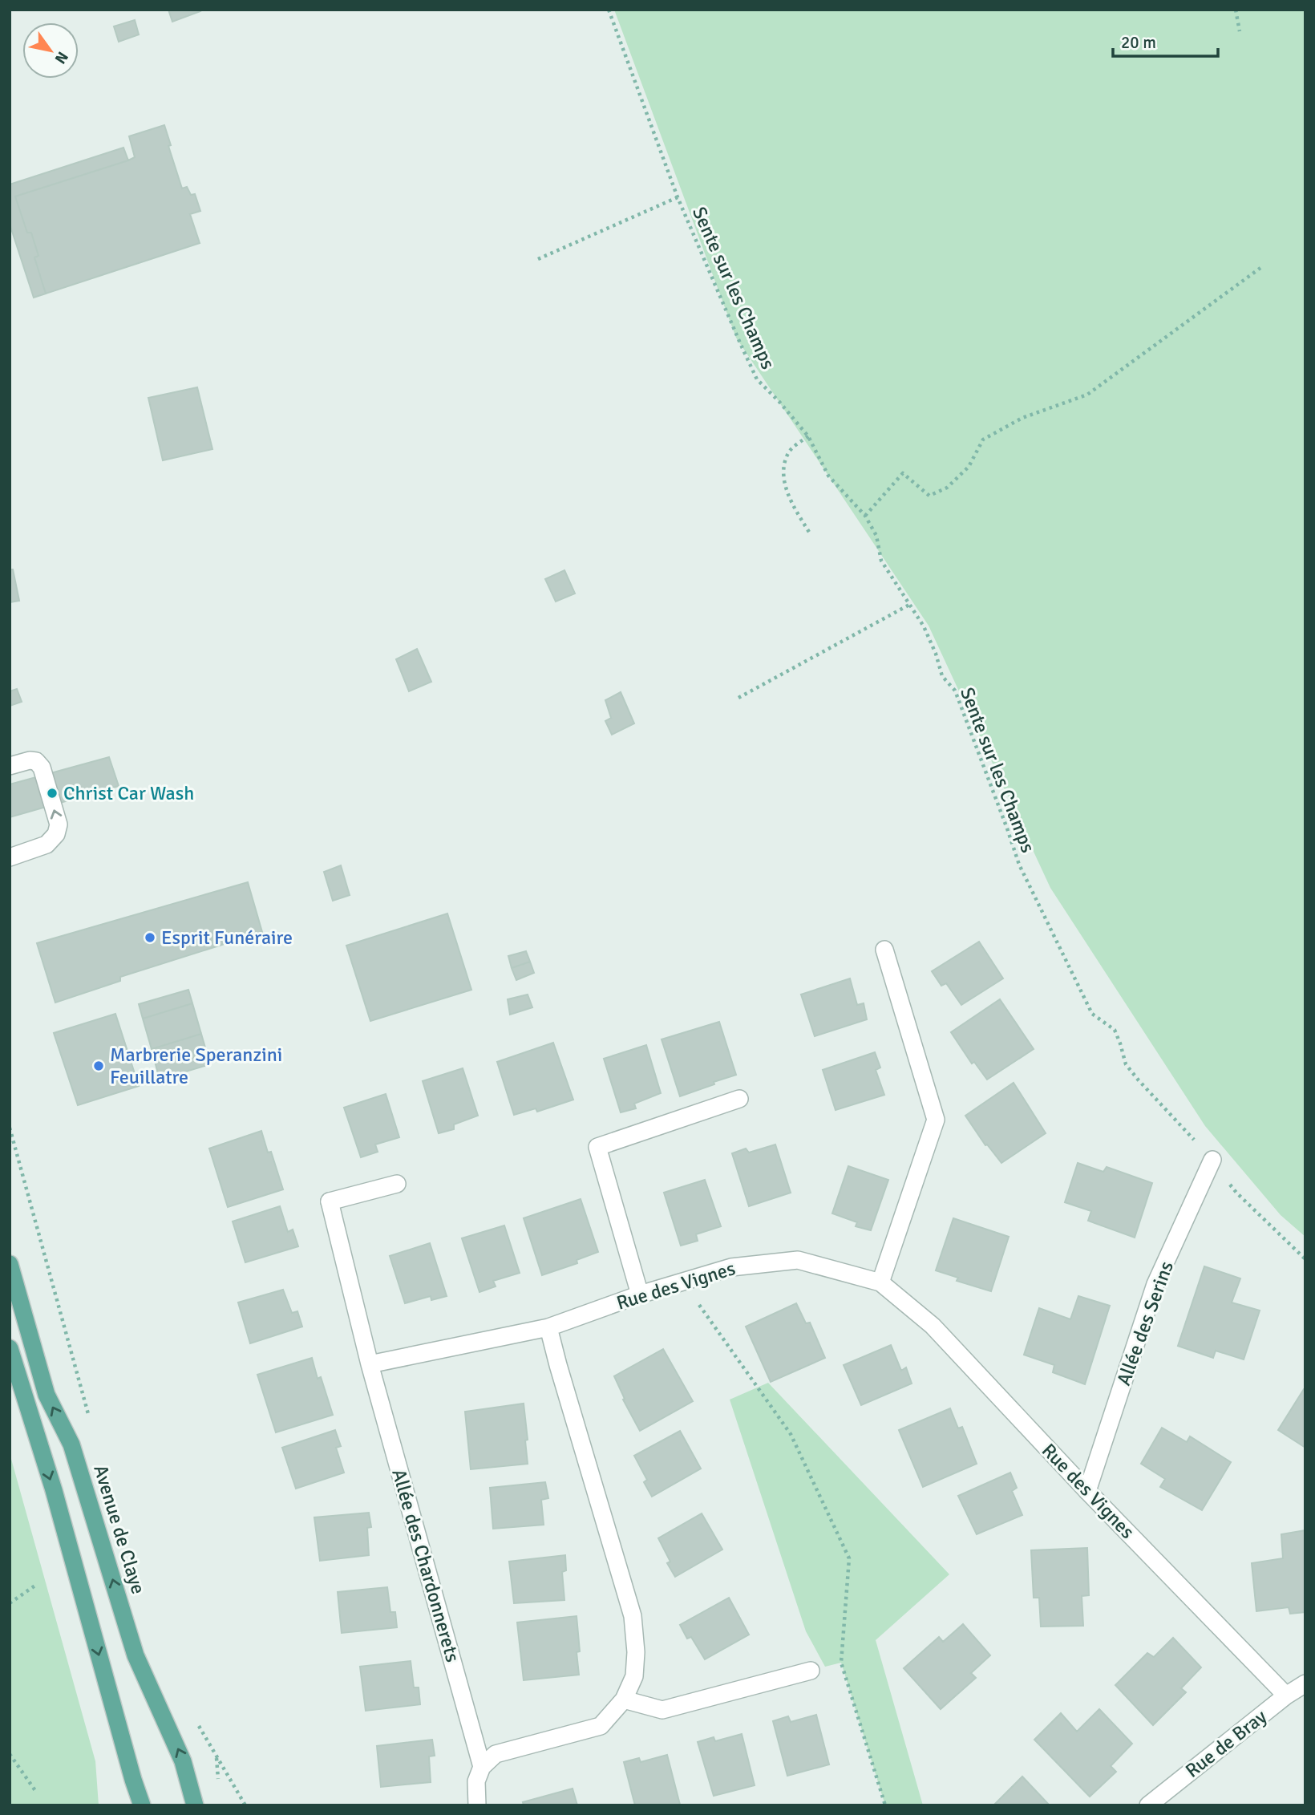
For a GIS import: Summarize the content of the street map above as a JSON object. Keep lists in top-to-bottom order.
{
  "streets": {
    "main road": ["Avenue de Claye"],
    "street": [
      "Rue des Vignes",
      "Allée des Serins",
      "Allée des Chardonnerets",
      "Rue de Bray"
    ],
    "path": ["Sente sur les Champs"]
  },
  "crossings": [
    ["Sente sur les Champs", "Allée des Serins"],
    ["Rue des Vignes", "Allée des Serins"],
    ["Rue des Vignes", "Rue de Bray"]
  ],
  "places": ["Christ Car Wash", "Esprit Funéraire", "Marbrerie Speranzini Feuillatre"],
  "scale_bar": "20 m",
  "north": "bottom right"
}
